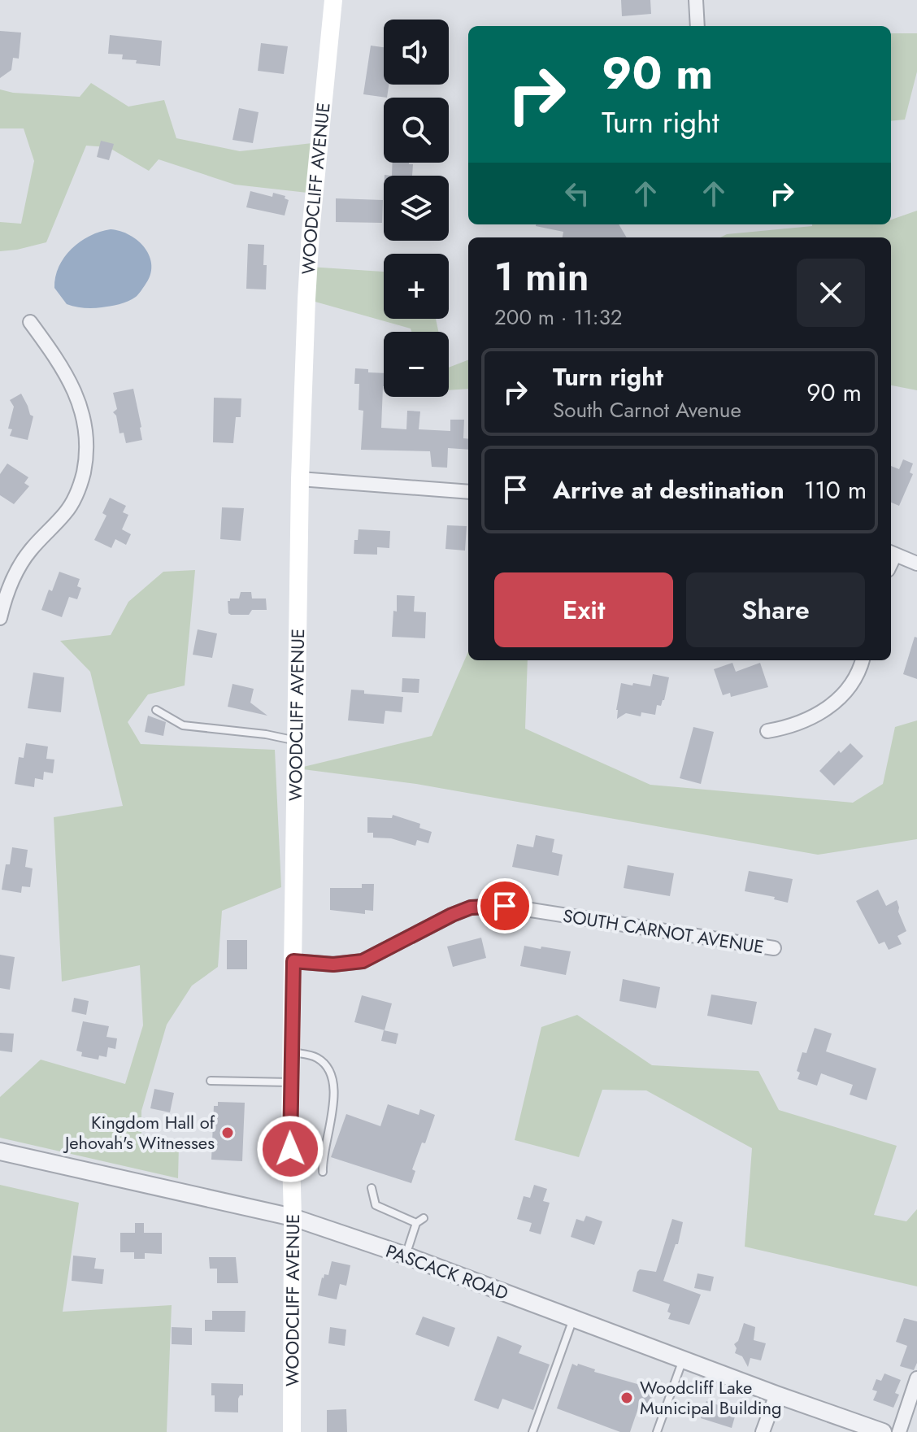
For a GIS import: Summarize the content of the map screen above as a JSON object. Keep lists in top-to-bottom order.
{
  "streets": {
    "main road": ["WOODCLIFF AVENUE"],
    "street": ["SOUTH CARNOT AVENUE", "PASCACK ROAD"]
  },
  "crossings": [
    ["WOODCLIFF AVENUE", "SOUTH CARNOT AVENUE"],
    ["WOODCLIFF AVENUE", "PASCACK ROAD"]
  ],
  "places": ["Kingdom Hall of Jehovah's Witnesses", "Woodcliff Lake Municipal Building"],
  "page": {
    "map_buttons": ["+", "−"],
    "turn": ["90 m", "Turn right"],
    "heading": ["1 min", "200 m · 11:32"],
    "list": [
      {
        "name": "Turn right",
        "note": "South Carnot Avenue",
        "value": "90 m"
      },
      {
        "name": "Arrive at destination",
        "value": "110 m"
      }
    ],
    "buttons": ["Exit", "Share"]
  }
}
